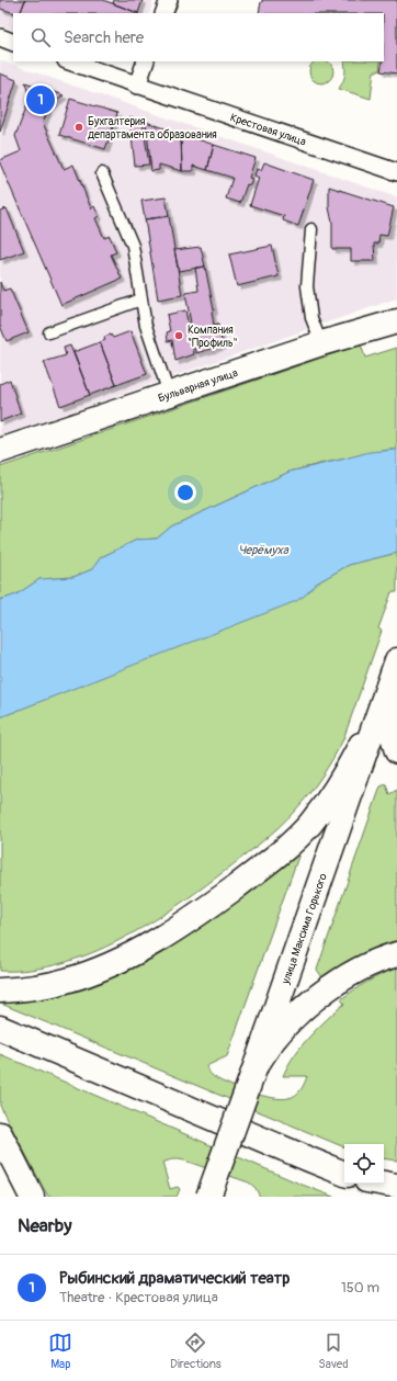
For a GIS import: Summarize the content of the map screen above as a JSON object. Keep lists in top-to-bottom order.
{
  "streets": {
    "main road": ["Бульварная улица", "улица Максима Горького"],
    "street": ["Крестовая улица"]
  },
  "water": ["Черёмуха"],
  "places": ["Бухгалтерия департамента образования", "Компания \"Профиль\""],
  "page": {
    "search": "Search here",
    "pins": "1",
    "heading": "Nearby",
    "list": [
      {
        "mark": "1",
        "name": "Рыбинский драматический театр",
        "note": "Theatre · Крестовая улица",
        "value": "150 m"
      }
    ],
    "nav": ["Map", "Directions", "Saved"]
  }
}
